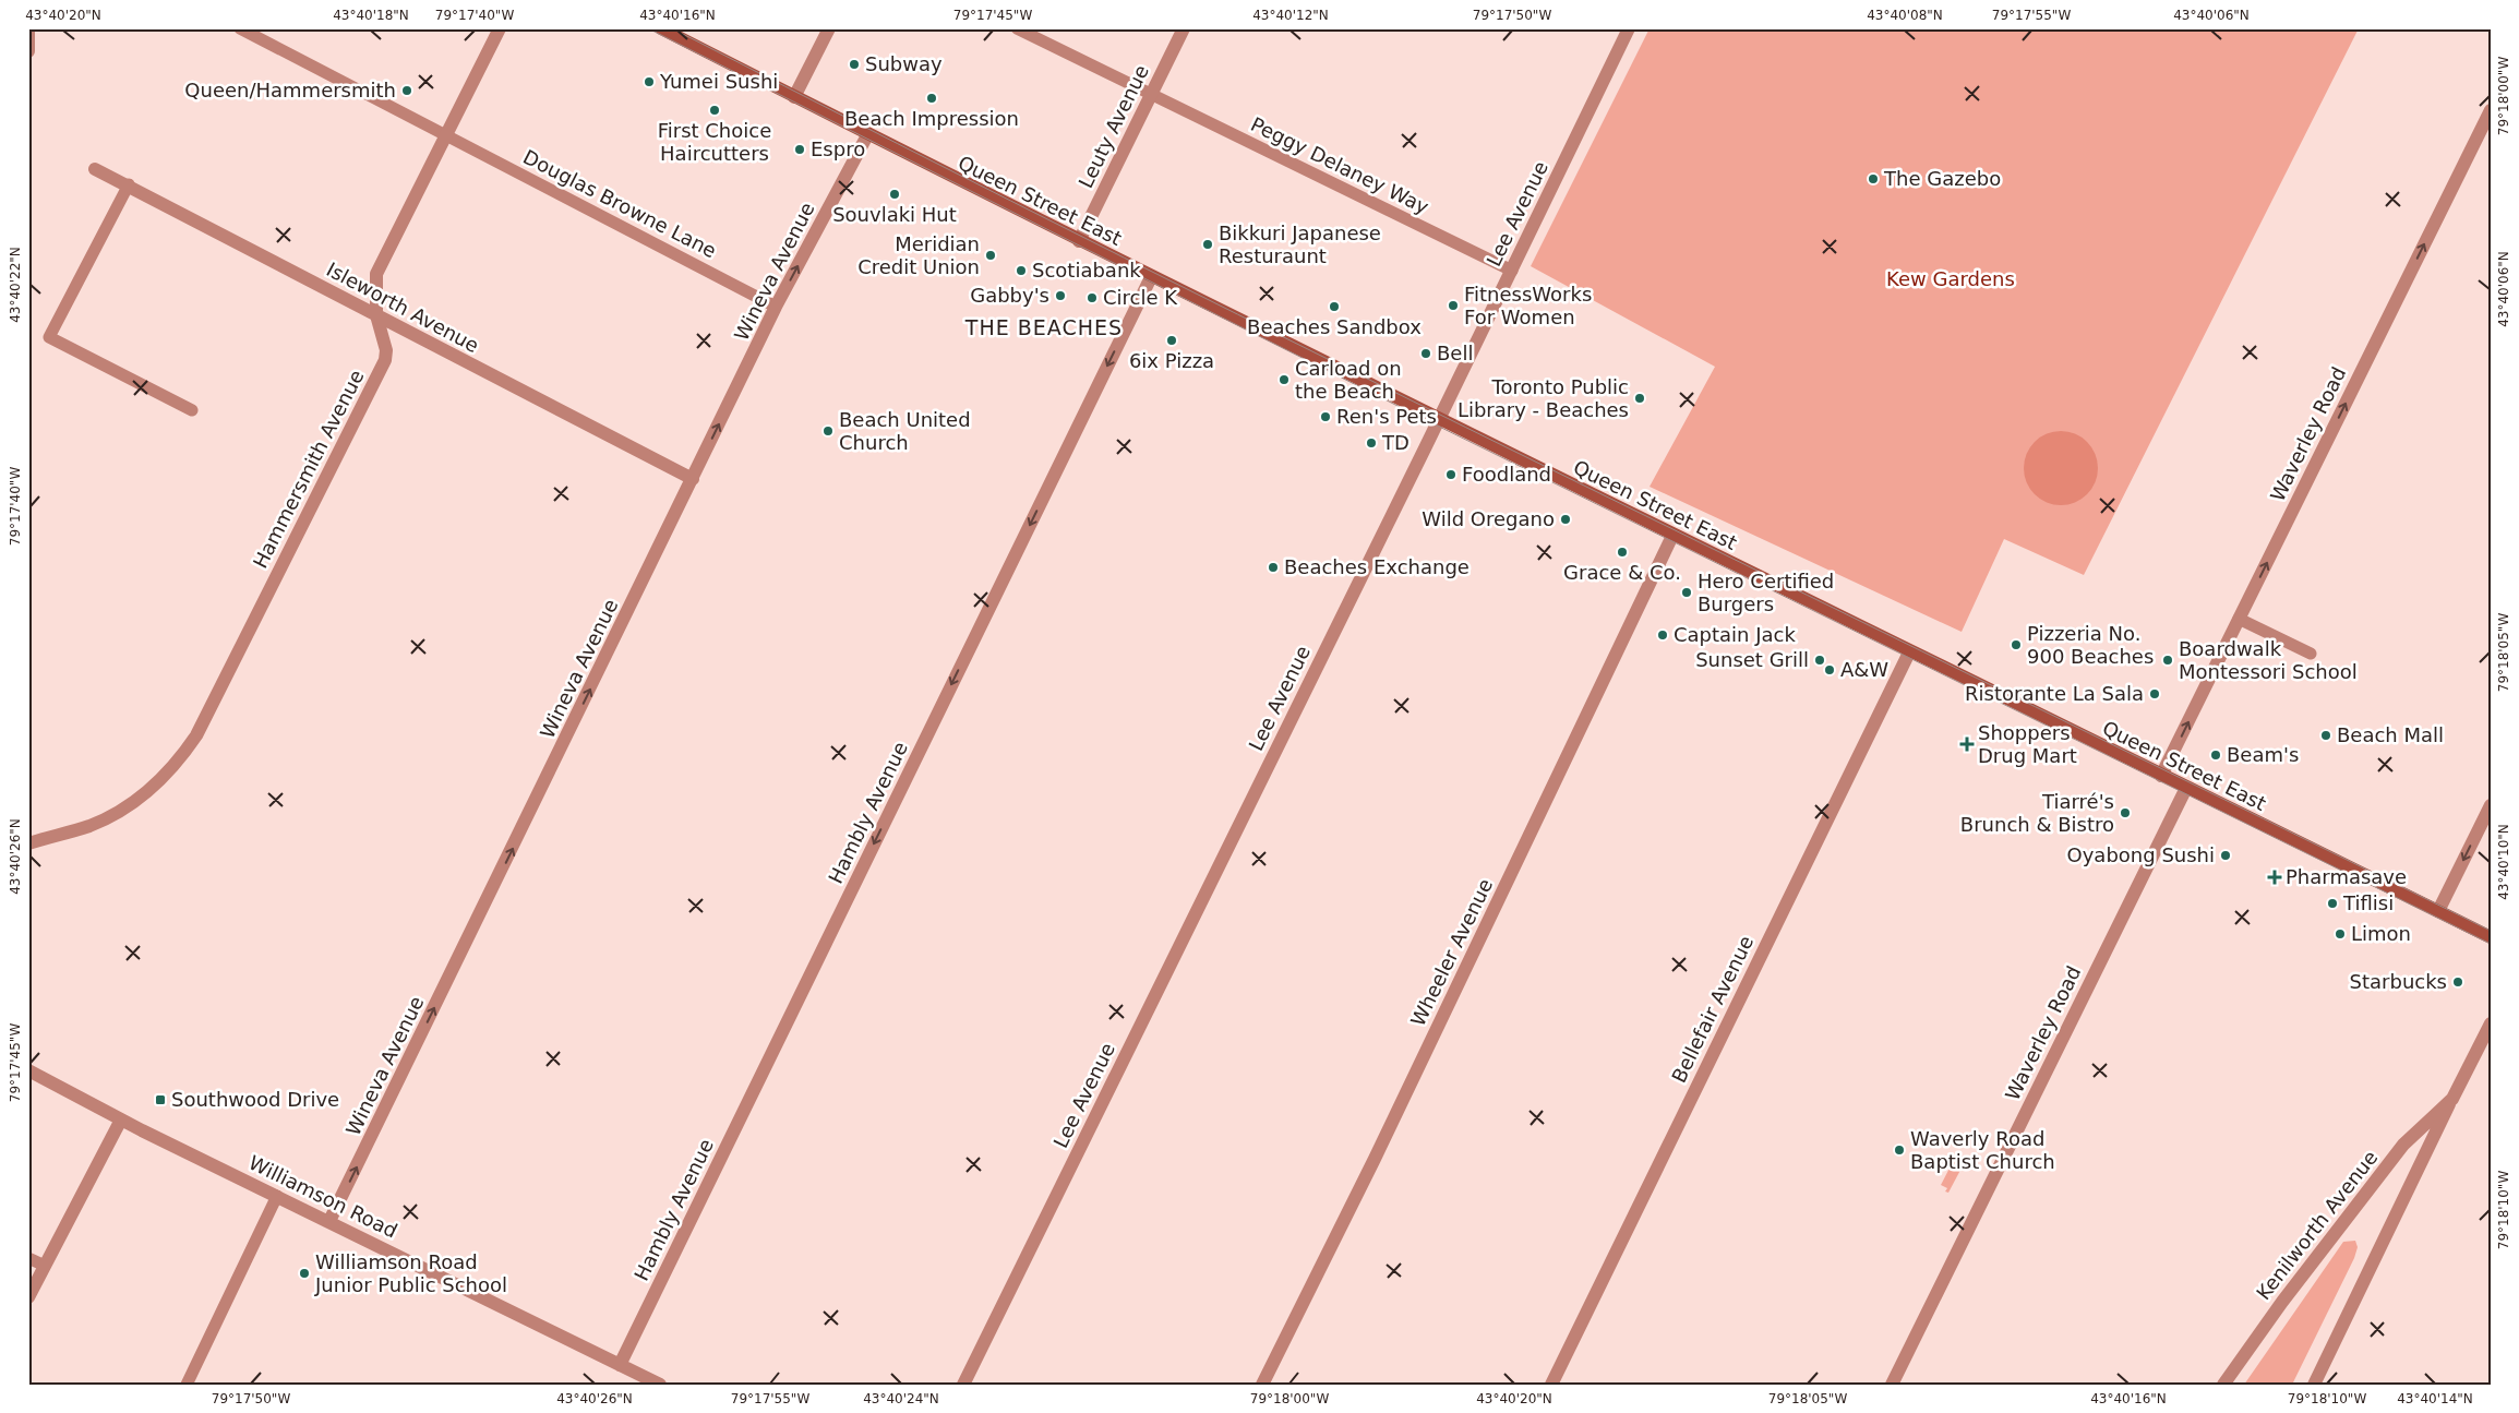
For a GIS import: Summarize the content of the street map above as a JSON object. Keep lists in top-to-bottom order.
{
  "streets": {
    "main road": ["Queen Street East"],
    "street": [
      "Leuty Avenue",
      "Lee Avenue",
      "Wineva Avenue",
      "Isleworth Avenue",
      "Waverley Road",
      "Hammersmith Avenue",
      "Hambly Avenue",
      "Wheeler Avenue",
      "Bellefair Avenue",
      "Williamson Road",
      "Kenilworth Avenue"
    ],
    "lane": ["Peggy Delaney Way", "Douglas Browne Lane"]
  },
  "crossings": [
    ["Leuty Avenue", "Peggy Delaney Way"],
    ["Leuty Avenue", "Queen Street East"],
    ["Peggy Delaney Way", "Lee Avenue"],
    ["Queen Street East", "Lee Avenue"],
    ["Queen Street East", "Wineva Avenue"],
    ["Queen Street East", "Waverley Road"],
    ["Queen Street East", "Hambly Avenue"],
    ["Queen Street East", "Wheeler Avenue"],
    ["Queen Street East", "Bellefair Avenue"],
    ["Douglas Browne Lane", "Wineva Avenue"],
    ["Douglas Browne Lane", "Hammersmith Avenue"],
    ["Wineva Avenue", "Isleworth Avenue"],
    ["Wineva Avenue", "Williamson Road"],
    ["Isleworth Avenue", "Hammersmith Avenue"],
    ["Hambly Avenue", "Williamson Road"]
  ],
  "one_way": ["Wineva Avenue", "Waverley Road", "Hambly Avenue"],
  "districts": ["THE BEACHES"],
  "parks": ["Kew Gardens"],
  "places": {
    "other": [
      "Subway",
      "Yumei Sushi",
      "Queen/Hammersmith",
      "Beach Impression",
      "First Choice Haircutters",
      "Espro",
      "The Gazebo",
      "Souvlaki Hut",
      "Bikkuri Japanese Resturaunt",
      "Meridian Credit Union",
      "Scotiabank",
      "Gabby's",
      "Circle K",
      "FitnessWorks For Women",
      "Beaches Sandbox",
      "6ix Pizza",
      "Bell",
      "Carload on the Beach",
      "Toronto Public Library - Beaches",
      "Ren's Pets",
      "Beach United Church",
      "TD",
      "Foodland",
      "Wild Oregano",
      "Grace & Co.",
      "Beaches Exchange",
      "Hero Certified Burgers",
      "Captain Jack",
      "Pizzeria No. 900 Beaches",
      "Sunset Grill",
      "Boardwalk Montessori School",
      "A&W",
      "Ristorante La Sala",
      "Beach Mall",
      "Beam's",
      "Tiarré's Brunch & Bistro",
      "Oyabong Sushi",
      "Tiflisi",
      "Limon",
      "Starbucks",
      "Waverly Road Baptist Church",
      "Williamson Road Junior Public School"
    ],
    "health": ["Shoppers Drug Mart", "Pharmasave"],
    "transit": ["Southwood Drive"]
  },
  "coordinates": [
    "43°40'20\"N",
    "43°40'18\"N",
    "79°17'40\"W",
    "43°40'16\"N",
    "79°17'45\"W",
    "43°40'12\"N",
    "79°17'50\"W",
    "43°40'08\"N",
    "79°17'55\"W",
    "43°40'06\"N",
    "79°18'00\"W",
    "43°40'22\"N",
    "79°18'05\"W",
    "43°40'26\"N",
    "43°40'10\"N",
    "79°18'10\"W",
    "43°40'24\"N",
    "43°40'14\"N"
  ]
}
